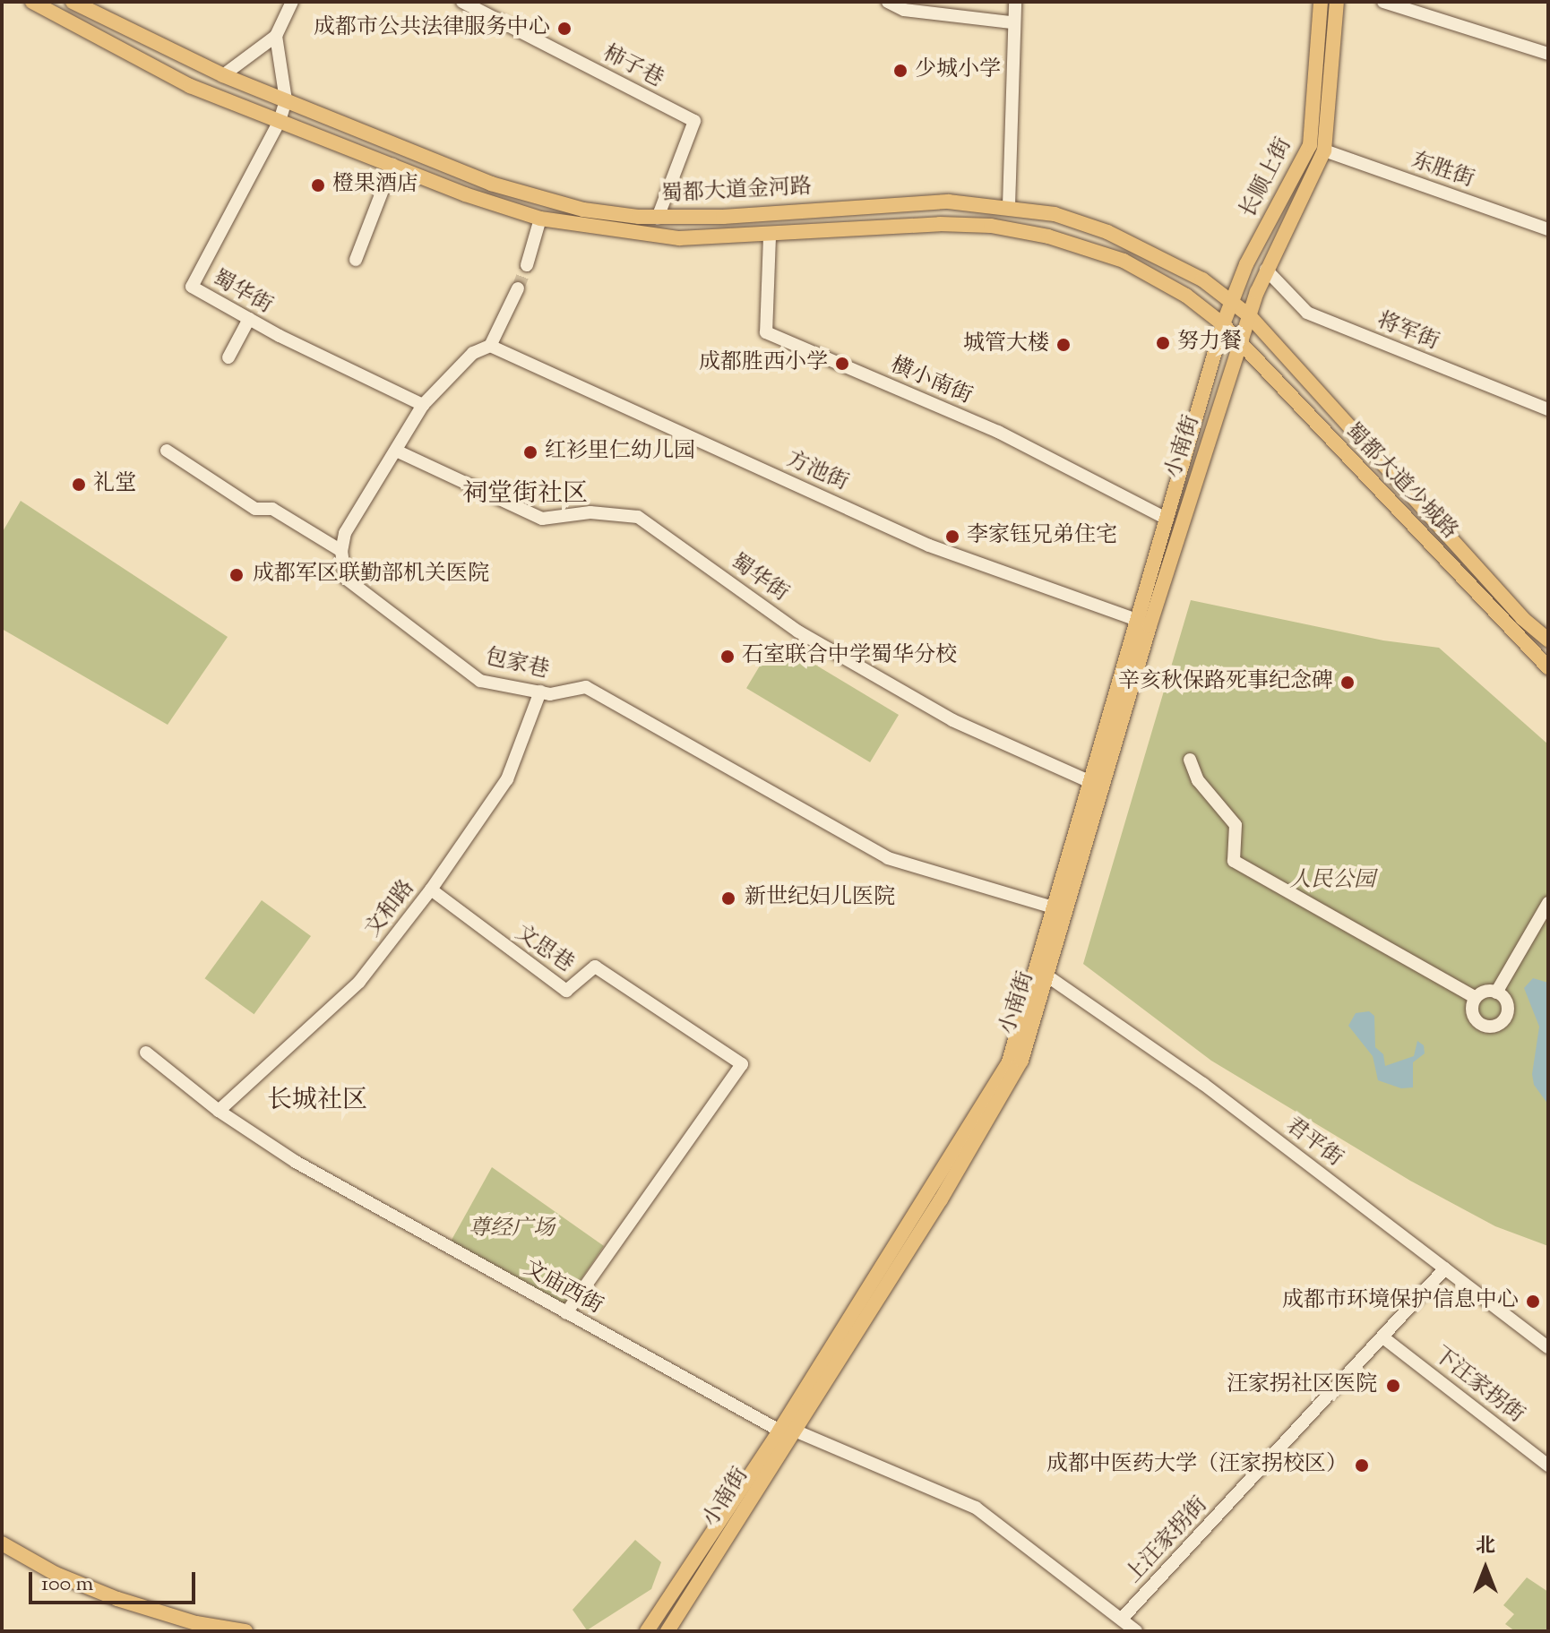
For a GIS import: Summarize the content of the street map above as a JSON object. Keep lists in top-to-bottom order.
{
  "streets": {
    "main road": [
      "长顺上街",
      "蜀都大道金河路",
      "小南街",
      "蜀都大道少城路"
    ],
    "street": [
      "柿子巷",
      "东胜街",
      "蜀华街",
      "将军街",
      "横小南街",
      "方池街",
      "包家巷",
      "文和路",
      "文思巷",
      "君平街",
      "文庙西街",
      "下汪家拐街",
      "上汪家拐街"
    ]
  },
  "crossings": [
    ["柿子巷", "蜀都大道金河路"],
    ["东胜街", "长顺上街"],
    ["长顺上街", "蜀都大道金河路"],
    ["长顺上街", "将军街"],
    ["长顺上街", "小南街"],
    ["长顺上街", "蜀都大道少城路"],
    ["蜀都大道金河路", "蜀华街"],
    ["蜀都大道金河路", "横小南街"],
    ["蜀都大道金河路", "小南街"],
    ["蜀都大道金河路", "蜀都大道少城路"],
    ["蜀华街", "小南街"],
    ["横小南街", "小南街"],
    ["小南街", "方池街"],
    ["小南街", "蜀都大道少城路"],
    ["小南街", "包家巷"],
    ["小南街", "君平街"],
    ["小南街", "文庙西街"],
    ["包家巷", "文和路"],
    ["文和路", "文思巷"],
    ["文和路", "文庙西街"],
    ["文思巷", "文庙西街"],
    ["君平街", "上汪家拐街"],
    ["文庙西街", "上汪家拐街"],
    ["下汪家拐街", "上汪家拐街"]
  ],
  "districts": ["祠堂街社区", "长城社区"],
  "parks": ["人民公园", "尊经广场"],
  "places": [
    "成都市公共法律服务中心",
    "少城小学",
    "橙果酒店",
    "努力餐",
    "城管大楼",
    "成都胜西小学",
    "红衫里仁幼儿园",
    "礼堂",
    "李家钰兄弟住宅",
    "成都军区联勤部机关医院",
    "石室联合中学蜀华分校",
    "辛亥秋保路死事纪念碑",
    "新世纪妇儿医院",
    "成都市环境保护信息中心",
    "汪家拐社区医院",
    "成都中医药大学（汪家拐校区）"
  ],
  "scale_bar": "100 m",
  "north": "top"
}
